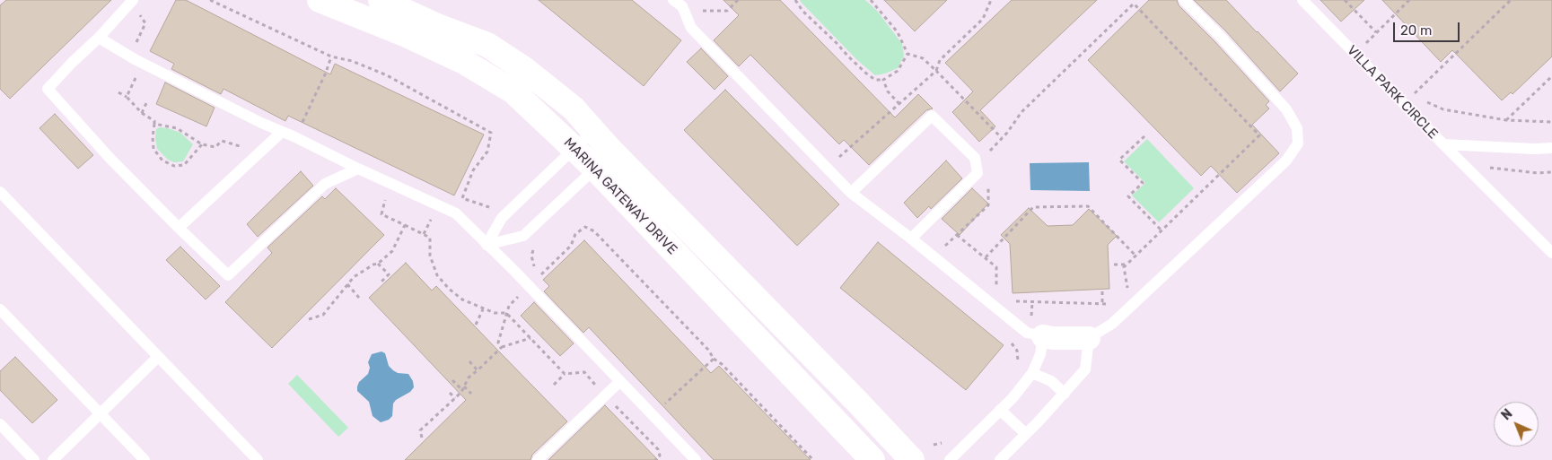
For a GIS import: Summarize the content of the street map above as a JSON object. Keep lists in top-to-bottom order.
{
  "streets": {
    "street": ["MARINA GATEWAY DRIVE"],
    "lane": ["VILLA PARK CIRCLE"]
  },
  "scale_bar": "20 m",
  "north": "top left"
}
